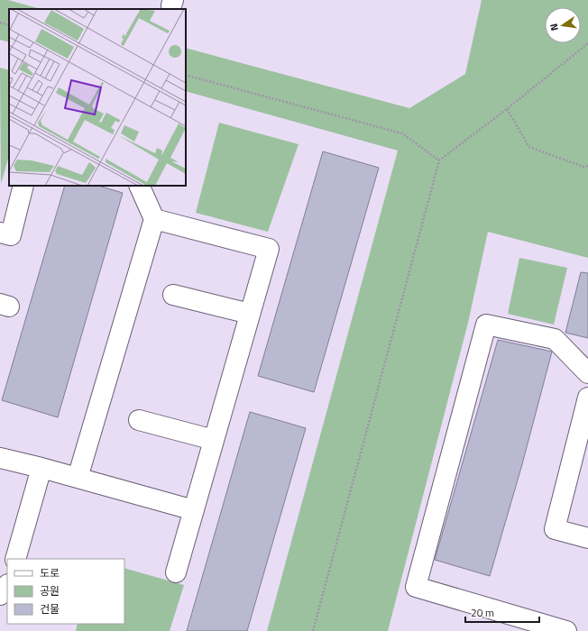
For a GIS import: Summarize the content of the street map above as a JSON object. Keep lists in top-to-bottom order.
{
  "legend": ["도로", "공원", "건물"],
  "scale_bar": "20 m",
  "north": "left"
}
